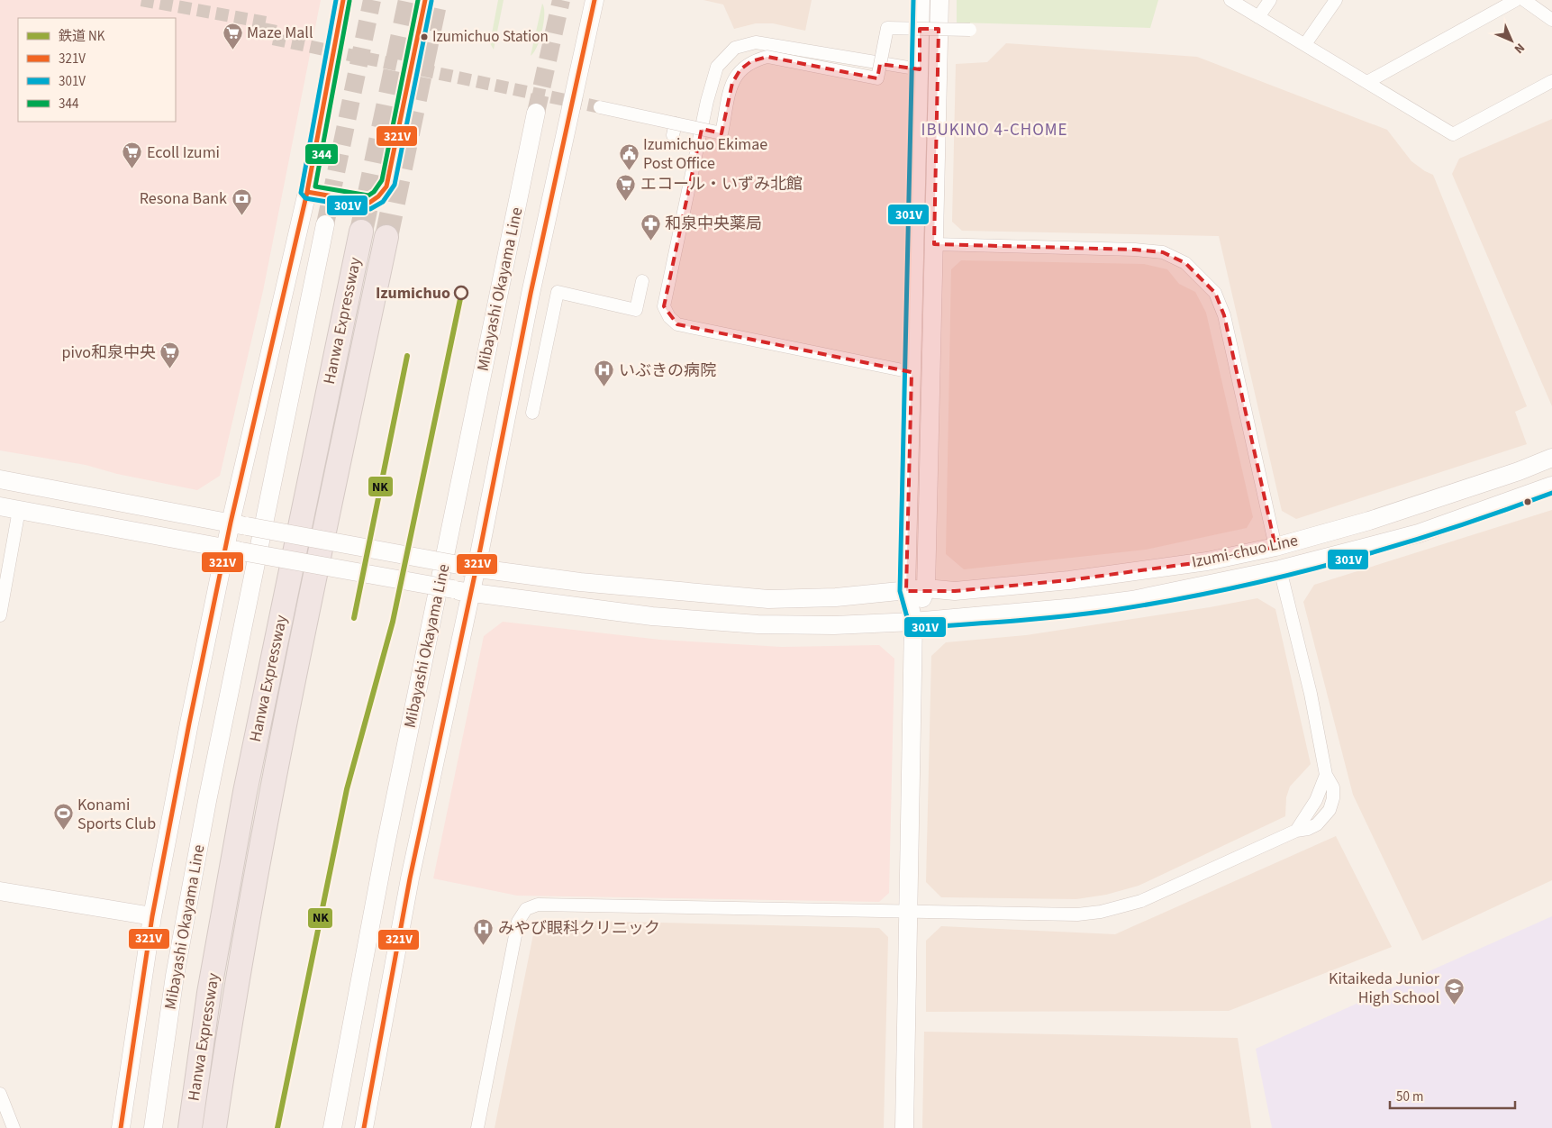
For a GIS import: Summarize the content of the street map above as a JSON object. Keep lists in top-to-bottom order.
{
  "streets": {
    "highway": ["Hanwa Expressway"],
    "street": ["Mibayashi Okayama Line", "Izumi-chuo Line"]
  },
  "crossings": [
    ["Mibayashi Okayama Line", "Izumi-chuo Line"]
  ],
  "districts": ["IBUKINO 4-CHOME"],
  "places": {
    "other": ["Izumichuo Station", "Izumichuo"],
    "supermarket": [
      "Maze Mall",
      "Ecoll Izumi",
      "エコール・いずみ北館",
      "pivo和泉中央"
    ],
    "public building": ["Izumichuo Ekimae Post Office"],
    "bank": ["Resona Bank"],
    "pharmacy": ["和泉中央薬局"],
    "hospital": ["いぶきの病院", "みやび眼科クリニック"],
    "sports": ["Konami Sports Club"],
    "school or university": ["Kitaikeda Junior High School"]
  },
  "lines": [
    "transit line 321V",
    "transit line 301V",
    "transit line 344",
    "rail line NK"
  ],
  "legend": [
    "鉄道 NK",
    "321V",
    "301V",
    "344"
  ],
  "scale_bar": "50 m",
  "north": "bottom right"
}
